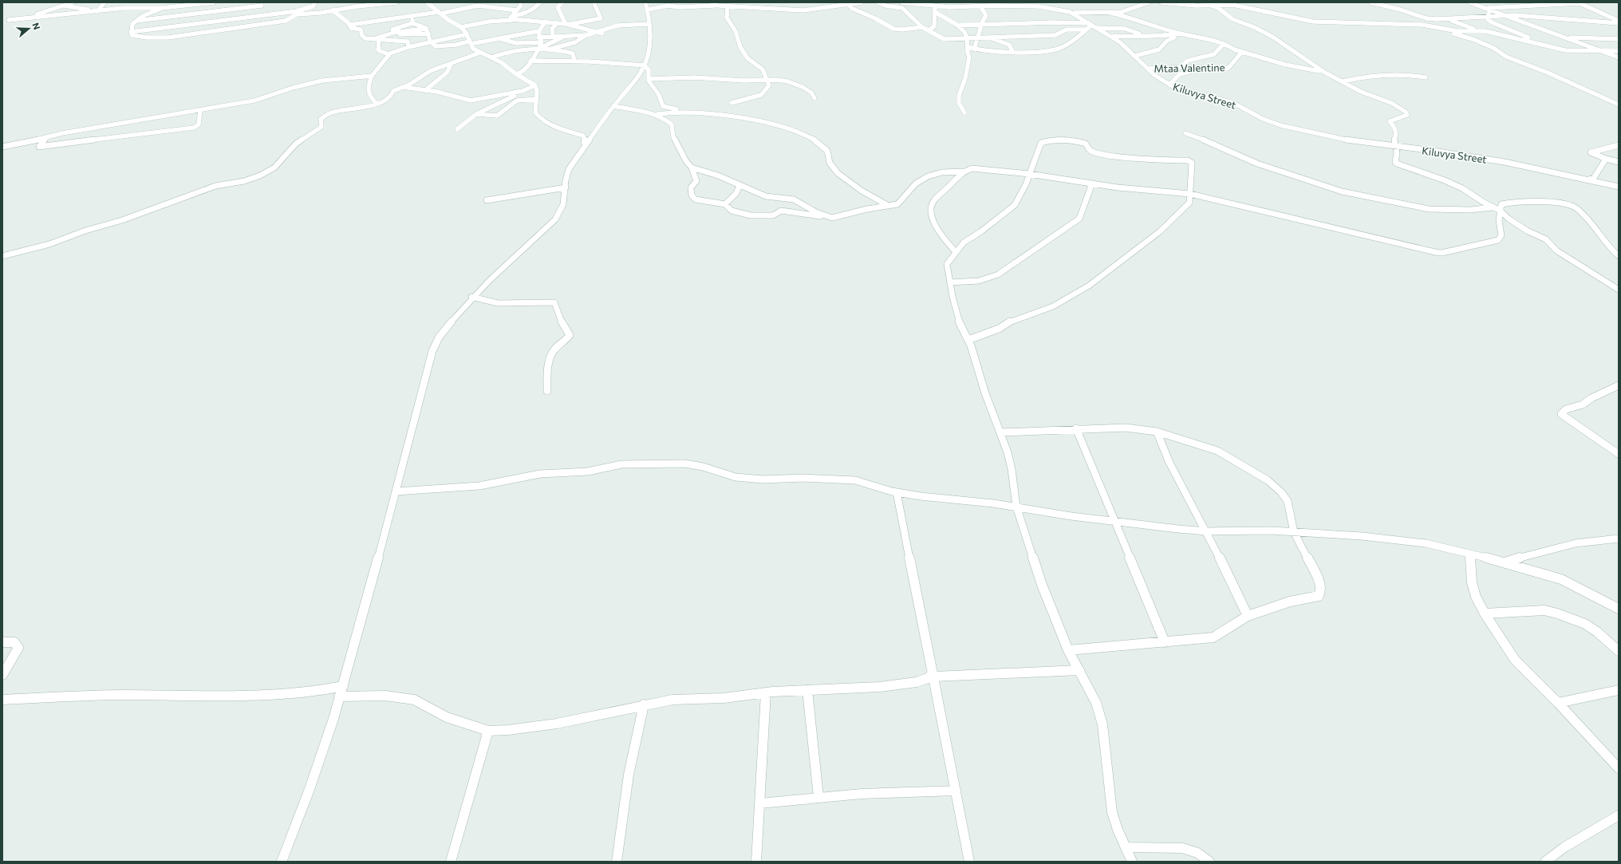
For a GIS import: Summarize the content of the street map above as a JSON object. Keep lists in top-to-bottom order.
{
  "streets": {
    "street": ["Mtaa Valentine", "Kiluvya Street"]
  },
  "crossings": [
    ["Mtaa Valentine", "Kiluvya Street"]
  ],
  "north": "right"
}
